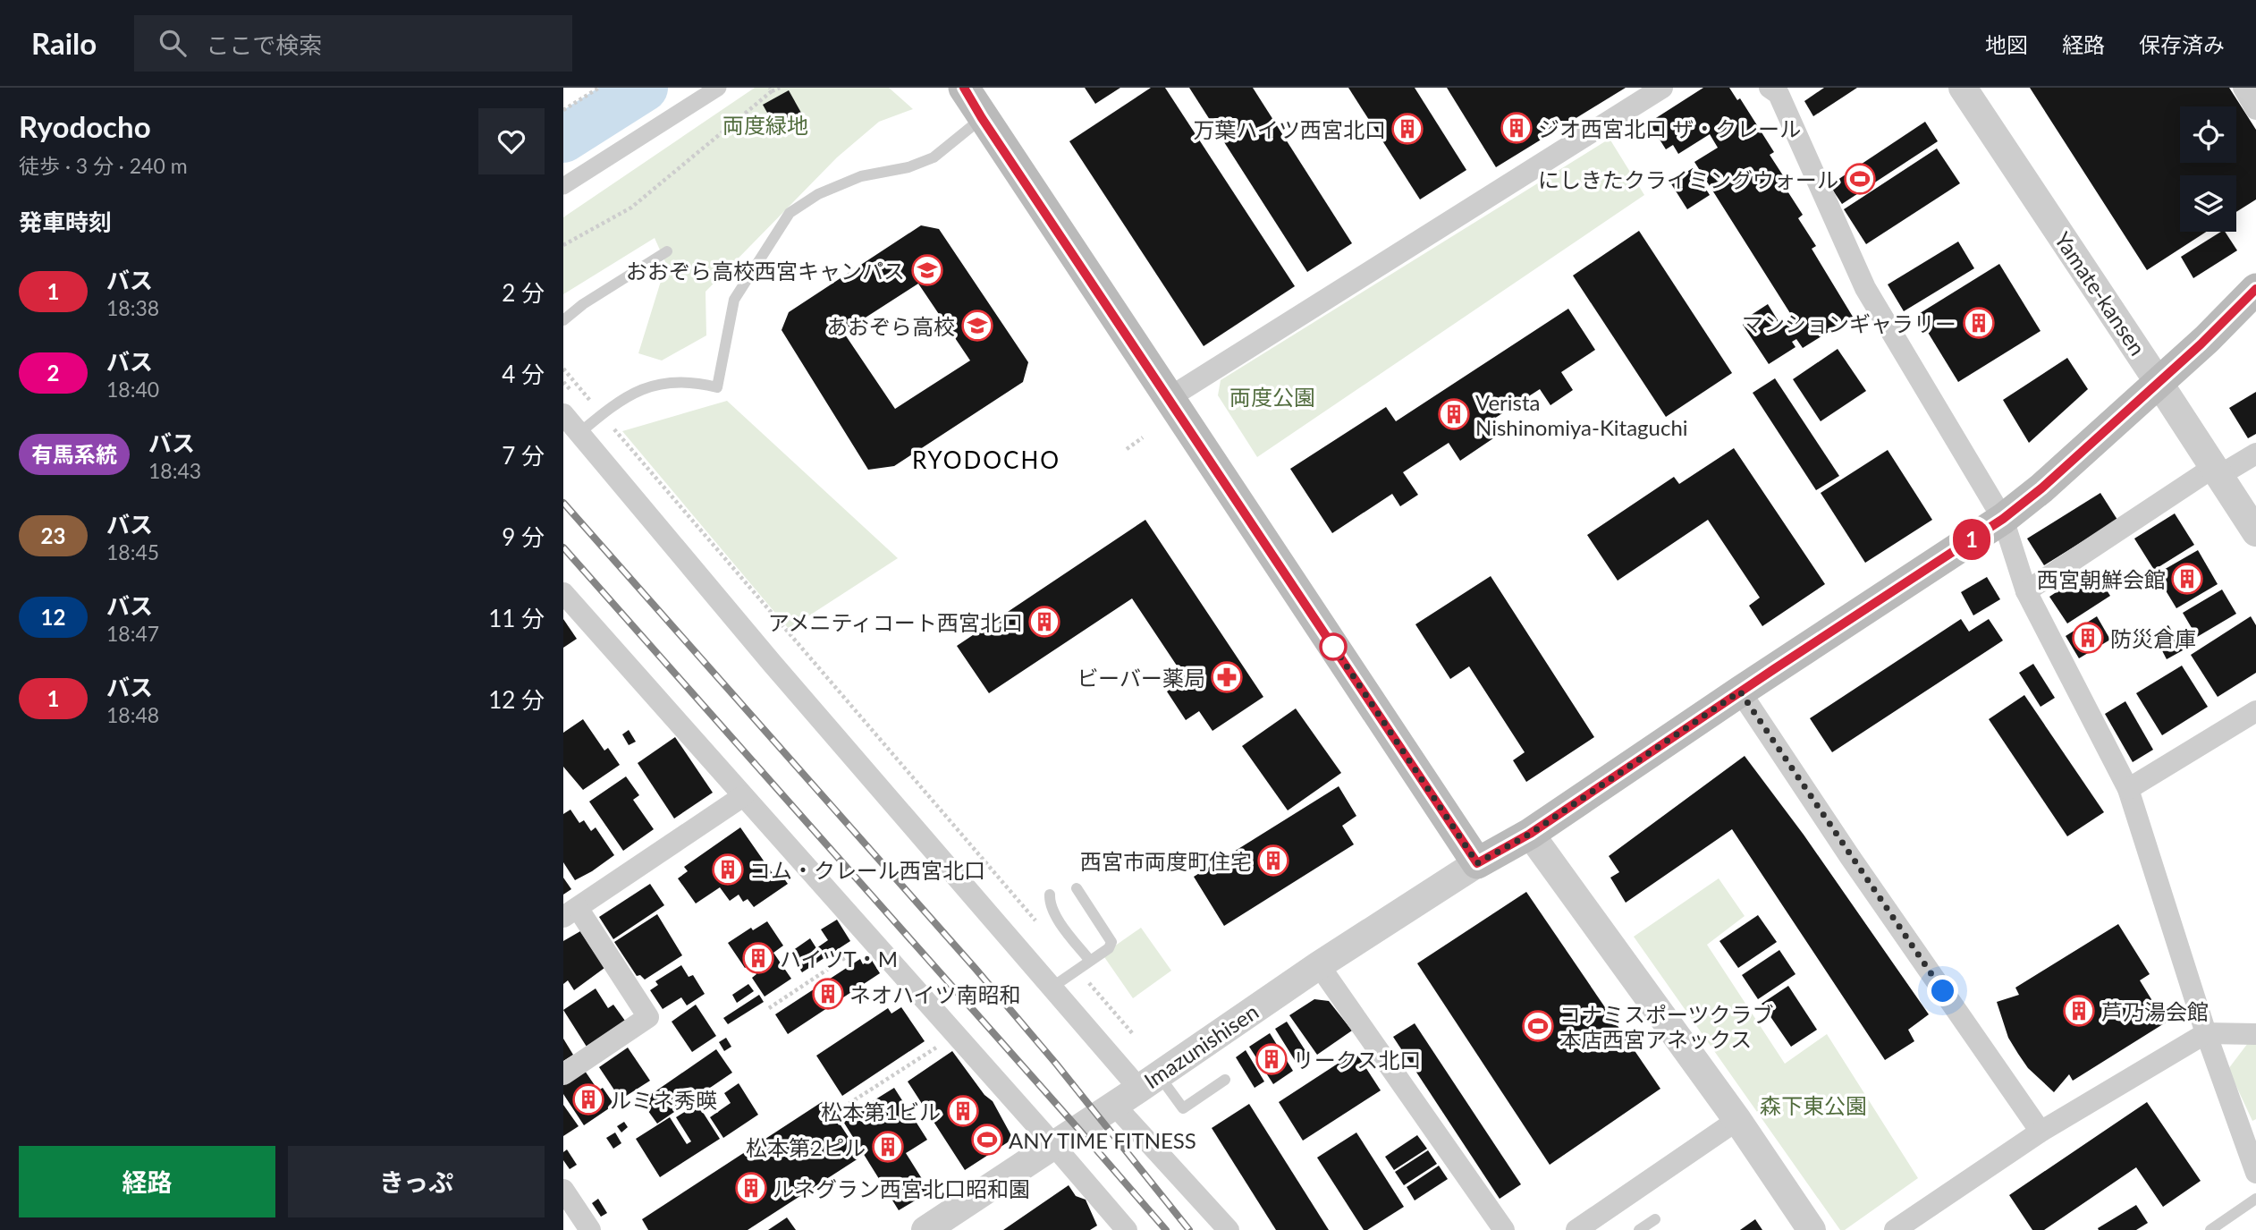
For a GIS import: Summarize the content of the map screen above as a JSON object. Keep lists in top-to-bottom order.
{
  "streets": {
    "street": ["Yamate-kansen", "Imazunishisen"]
  },
  "districts": ["RYODOCHO"],
  "parks": ["両度緑地", "両度公園", "森下東公園"],
  "places": {
    "building": [
      "ジオ西宮北口 ザ・クレール",
      "万葉ハイツ西宮北口",
      "マンションギャラリー",
      "Verista Nishinomiya-Kitaguchi",
      "西宮朝鮮会館",
      "アメニティコート西宮北口",
      "防災倉庫",
      "西宮市両度町住宅",
      "コム・クレール西宮北口",
      "ハイツT・M",
      "ネオハイツ南昭和",
      "芦乃湯会館",
      "リークス北口",
      "ルミネ秀暎",
      "松本第1ビル",
      "松本第2ピル",
      "ルネグラン西宮北口昭和園"
    ],
    "sports": ["にしきたクライミングウォール", "コナミスポーツクラブ 本店西宮アネックス", "ANY TIME FITNESS"],
    "school or university": ["おおぞら高校西宮キャンパス", "あおぞら高校"],
    "pharmacy": ["ビーバー薬局"]
  },
  "lines": ["bus line 1"],
  "page": {
    "header": "Railo",
    "search": "ここで検索",
    "nav": ["地図", "経路", "保存済み"],
    "heading": [
      ["Ryodocho", "徒歩 · 3 分 · 240 m"],
      "発車時刻"
    ],
    "on_map": "1",
    "list": [
      {
        "mark": "1",
        "name": "バス",
        "note": "18:38",
        "value": "2 分"
      },
      {
        "mark": "2",
        "name": "バス",
        "note": "18:40",
        "value": "4 分"
      },
      {
        "mark": "有馬系統",
        "name": "バス",
        "note": "18:43",
        "value": "7 分"
      },
      {
        "mark": "23",
        "name": "バス",
        "note": "18:45",
        "value": "9 分"
      },
      {
        "mark": "12",
        "name": "バス",
        "note": "18:47",
        "value": "11 分"
      },
      {
        "mark": "1",
        "name": "バス",
        "note": "18:48",
        "value": "12 分"
      }
    ],
    "buttons": ["経路", "きっぷ"]
  }
}
